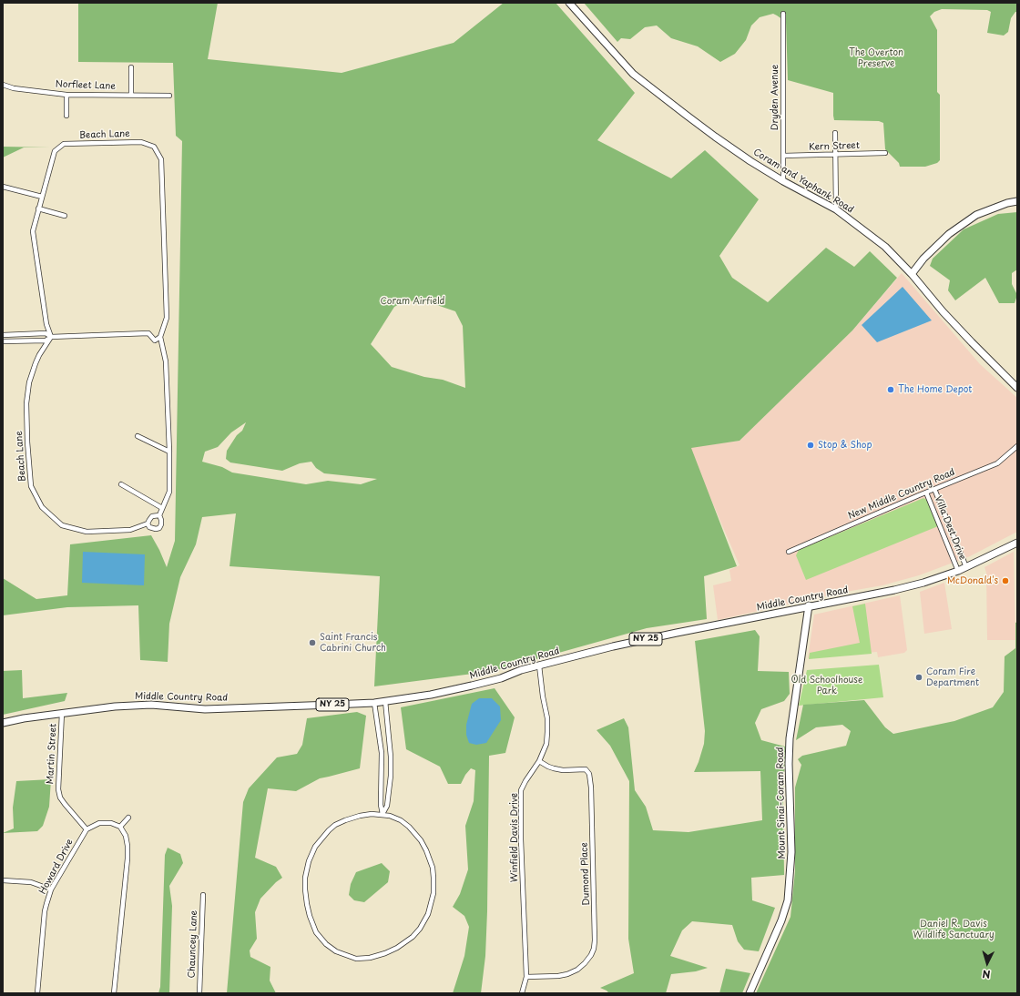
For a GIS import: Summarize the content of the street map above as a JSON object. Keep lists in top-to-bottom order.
{
  "streets": {
    "main road": [
      "Coram and Yaphank Road",
      "Middle Country Road",
      "NY 25",
      "Mount Sinai-Coram Road"
    ],
    "street": [
      "Norfleet Lane",
      "Dryden Avenue",
      "Beach Lane",
      "Kern Street",
      "New Middle Country Road",
      "Villa Dest Drive",
      "Martin Street",
      "Winfield Davis Drive",
      "Howard Drive",
      "Dumond Place",
      "Chauncey Lane"
    ]
  },
  "crossings": [
    ["Dryden Avenue", "Kern Street"],
    ["Dryden Avenue", "Coram and Yaphank Road"],
    ["New Middle Country Road", "Villa Dest Drive"],
    ["Villa Dest Drive", "Middle Country Road"],
    ["Middle Country Road", "Martin Street"],
    ["Middle Country Road", "Mount Sinai-Coram Road"],
    ["Middle Country Road", "Winfield Davis Drive"],
    ["Martin Street", "Howard Drive"],
    ["Winfield Davis Drive", "Dumond Place"]
  ],
  "parks": [
    "The Overton Preserve",
    "Coram Airfield",
    "Old Schoolhouse Park",
    "Daniel R. Davis Wildlife Sanctuary"
  ],
  "places": [
    "The Home Depot",
    "Stop & Shop",
    "McDonald's",
    "Saint Francis Cabrini Church",
    "Coram Fire Department"
  ],
  "north": "bottom"
}
